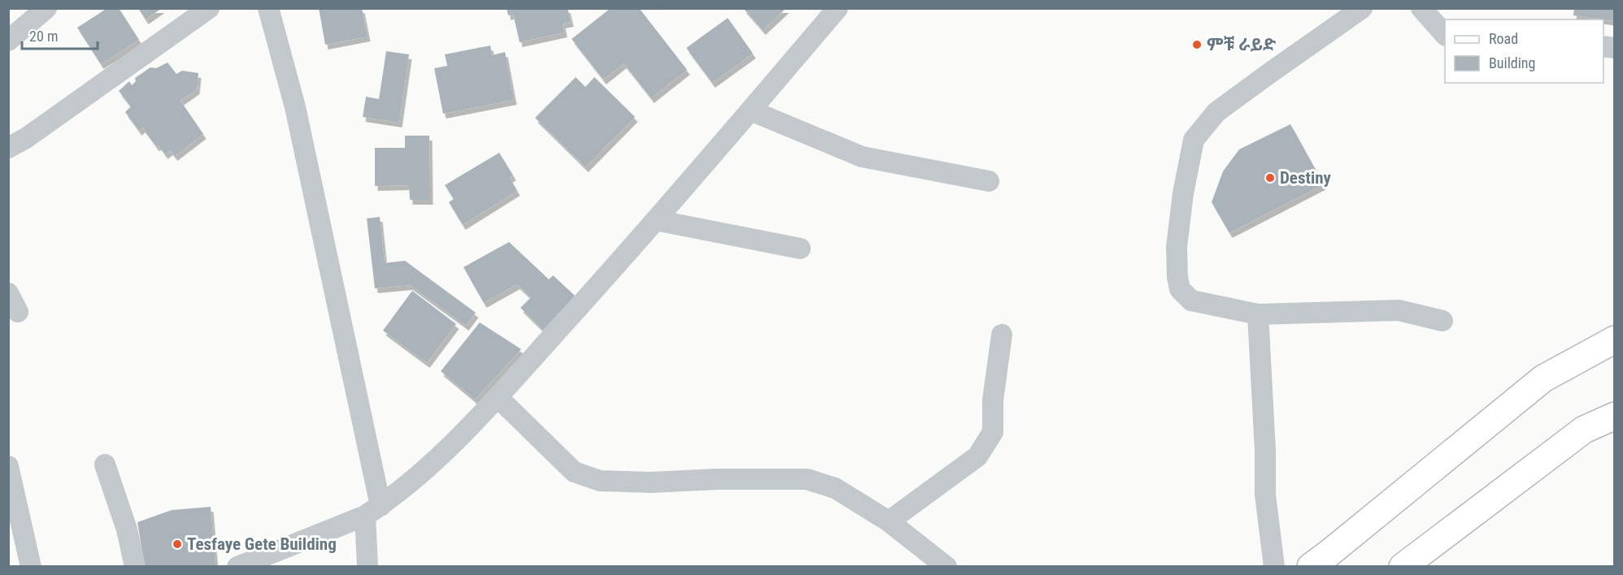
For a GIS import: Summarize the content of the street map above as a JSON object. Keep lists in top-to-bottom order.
{
  "places": ["ምቹ ራይድ", "Destiny", "Tesfaye Gete Building"],
  "legend": ["Road", "Building"],
  "scale_bar": "20 m"
}
